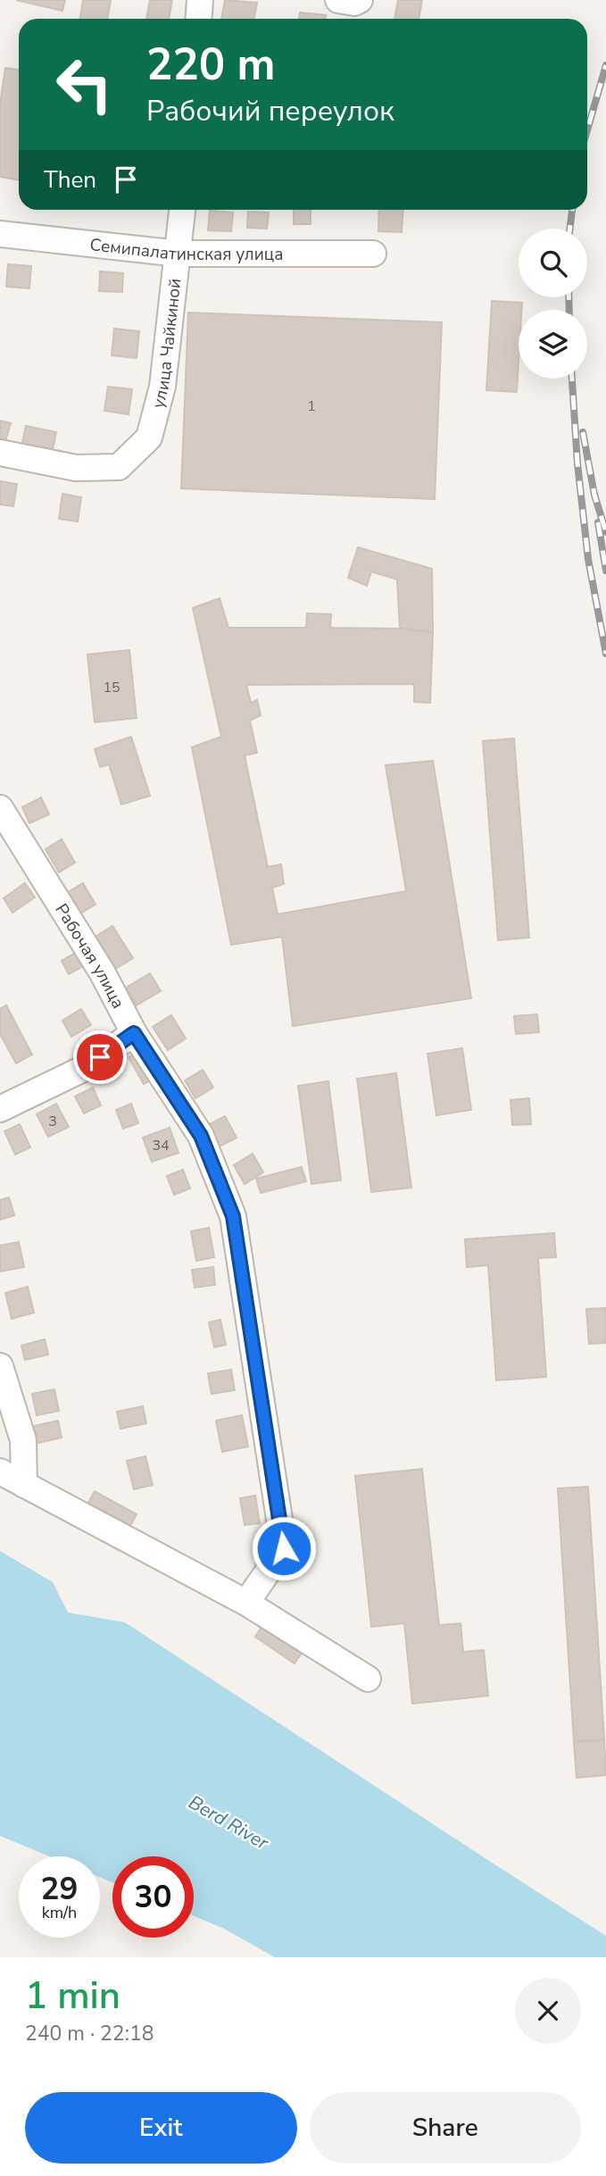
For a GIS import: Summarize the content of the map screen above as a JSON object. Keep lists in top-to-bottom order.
{
  "streets": {
    "street": ["Семипалатинская улица", "улица Чайкиной", "Рабочая улица"]
  },
  "crossings": [
    ["Семипалатинская улица", "улица Чайкиной"]
  ],
  "water": ["Berd River"],
  "house_numbers": [
    "1",
    "15",
    "3",
    "34"
  ],
  "page": {
    "turn": ["220 m", "Рабочий переулок"],
    "then": "Then",
    "speed": "29 km/h",
    "limit": "30",
    "heading": ["1 min", "240 m · 22:18"],
    "buttons": ["Exit", "Share"]
  }
}
